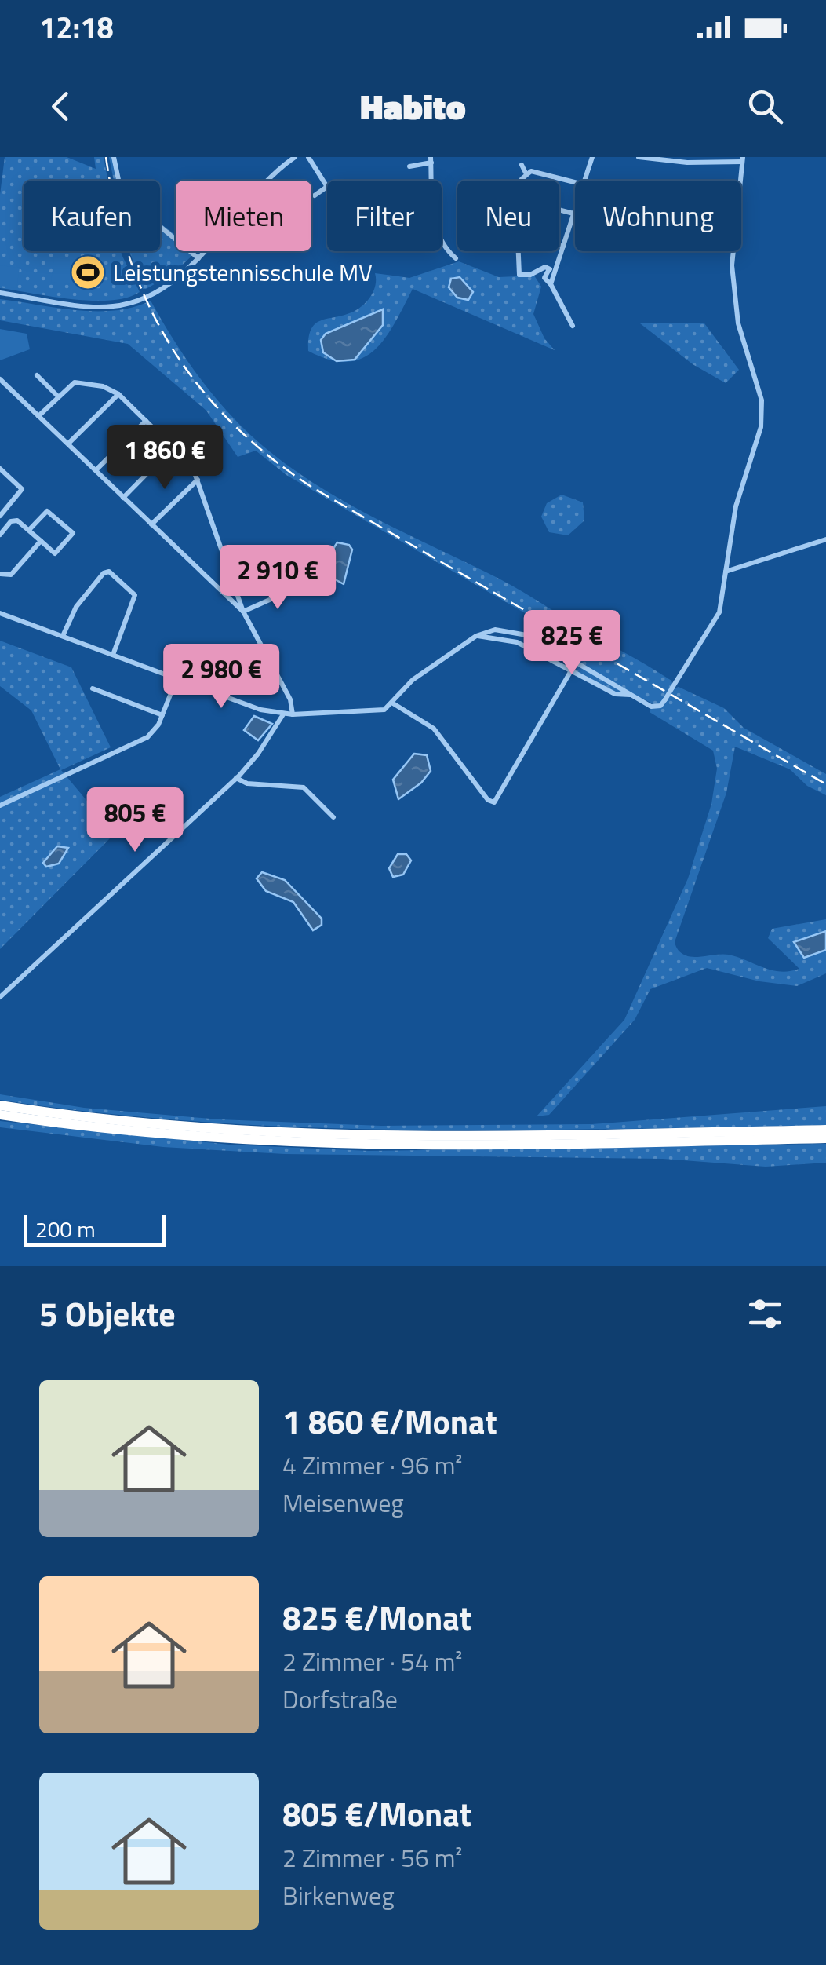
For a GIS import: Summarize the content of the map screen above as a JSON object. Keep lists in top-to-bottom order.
{
  "places": {
    "sports": ["Leistungstennisschule MV"]
  },
  "scale_bar": "200 m",
  "page": {
    "status": "12:18",
    "header": "Habito",
    "chip": [
      "Kaufen",
      "Mieten",
      "Filter",
      "Neu",
      "Wohnung"
    ],
    "price": [
      "1 860 €",
      "2 910 €",
      "825 €",
      "2 980 €",
      "805 €"
    ],
    "scale": "200 m",
    "heading": "5 Objekte",
    "list": [
      {
        "name": "1 860 €/Monat",
        "note": "4 Zimmer · 96 m² · Meisenweg"
      },
      {
        "name": "825 €/Monat",
        "note": "2 Zimmer · 54 m² · Dorfstraße"
      },
      {
        "name": "805 €/Monat",
        "note": "2 Zimmer · 56 m² · Birkenweg"
      }
    ]
  }
}
